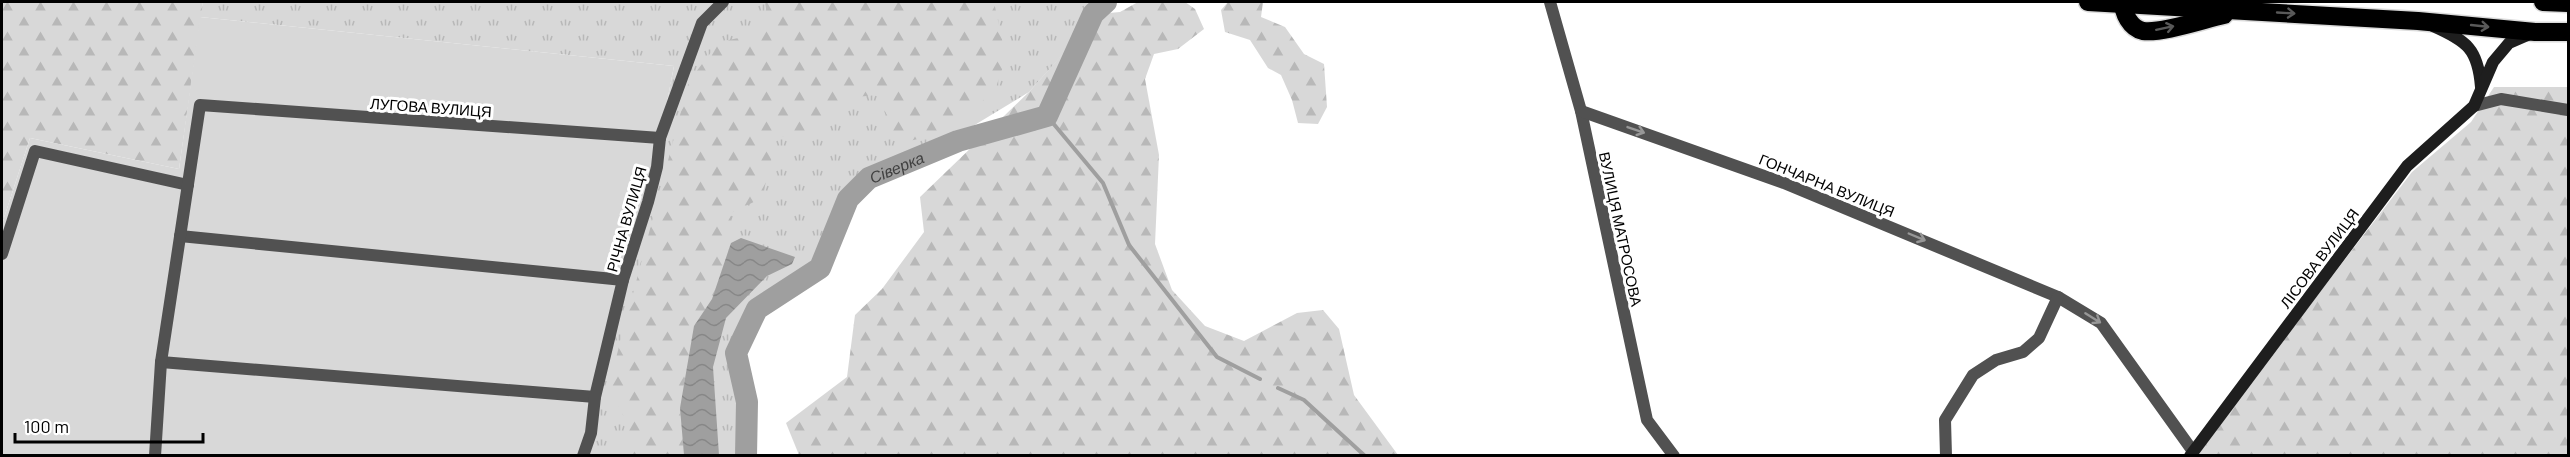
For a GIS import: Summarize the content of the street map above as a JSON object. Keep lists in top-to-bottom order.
{
  "streets": {
    "street": [
      "ЛУГОВА ВУЛИЦЯ",
      "ГОНЧАРНА ВУЛИЦЯ",
      "РІЧНА ВУЛИЦЯ",
      "ВУЛИЦЯ МАТРОСОВА",
      "ЛІСОВА ВУЛИЦЯ"
    ]
  },
  "crossings": [
    ["ЛУГОВА ВУЛИЦЯ", "РІЧНА ВУЛИЦЯ"],
    ["ГОНЧАРНА ВУЛИЦЯ", "ВУЛИЦЯ МАТРОСОВА"],
    ["ГОНЧАРНА ВУЛИЦЯ", "ЛІСОВА ВУЛИЦЯ"]
  ],
  "one_way": ["ГОНЧАРНА ВУЛИЦЯ"],
  "water": ["Сіверка"],
  "scale_bar": "100 m"
}
